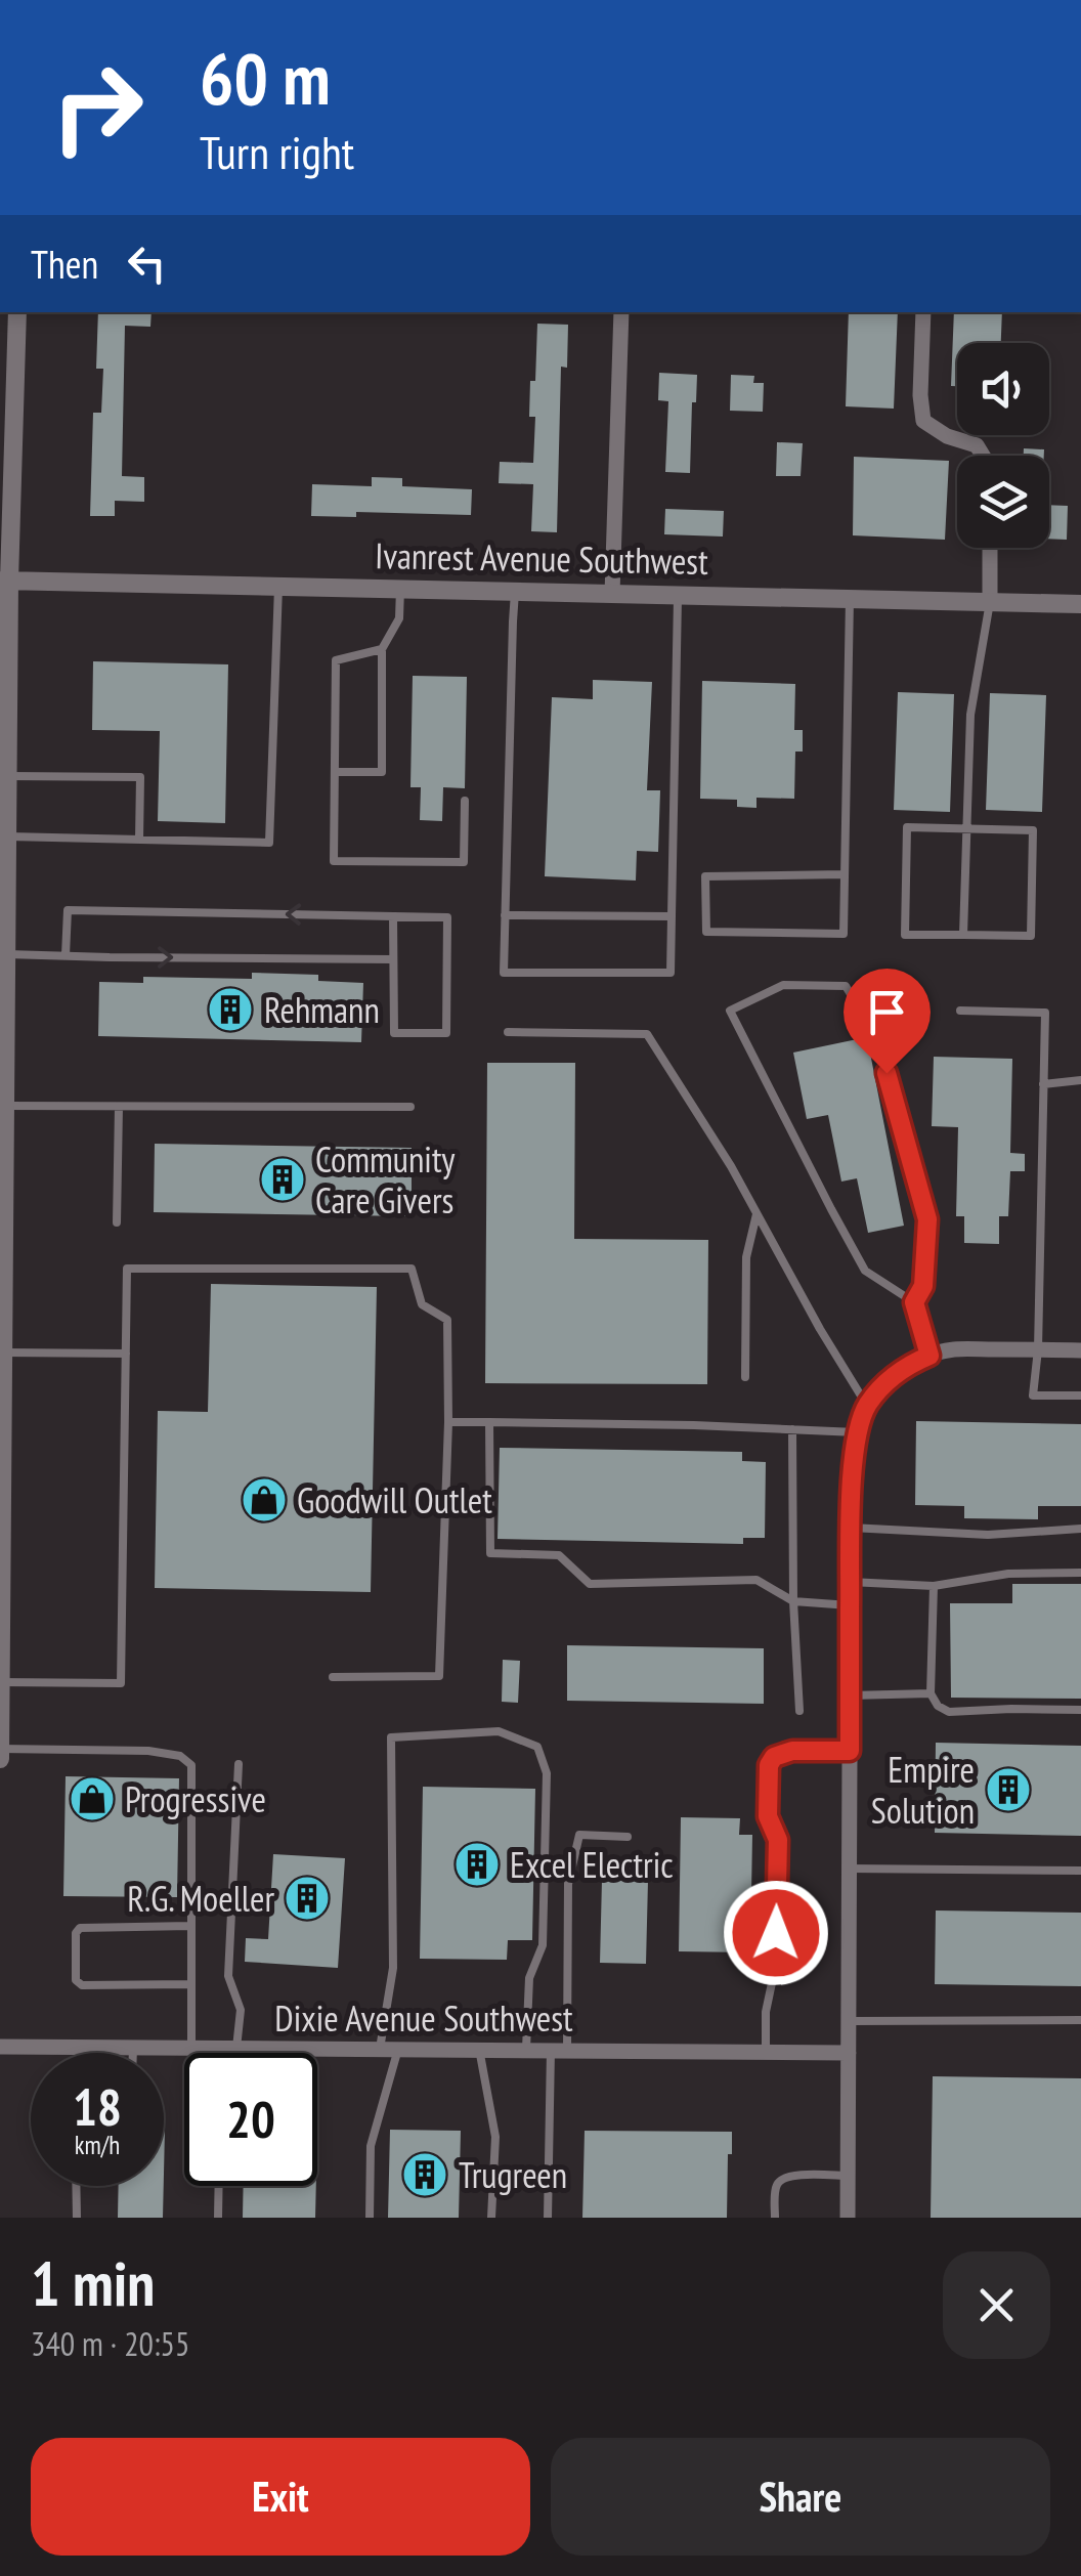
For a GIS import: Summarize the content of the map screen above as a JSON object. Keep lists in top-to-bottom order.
{
  "streets": {
    "street": ["Ivanrest Avenue Southwest", "Dixie Avenue Southwest"]
  },
  "places": {
    "building": [
      "Rehmann",
      "Community Care Givers",
      "Empire Solution",
      "Excel Electric",
      "R.G. Moeller",
      "Trugreen"
    ],
    "shop": ["Goodwill Outlet", "Progressive"]
  },
  "page": {
    "turn": ["60 m", "Turn right"],
    "then": "Then",
    "speed": "18 km/h",
    "limit": "20",
    "heading": ["1 min", "340 m · 20:55"],
    "buttons": ["Exit", "Share"]
  }
}
